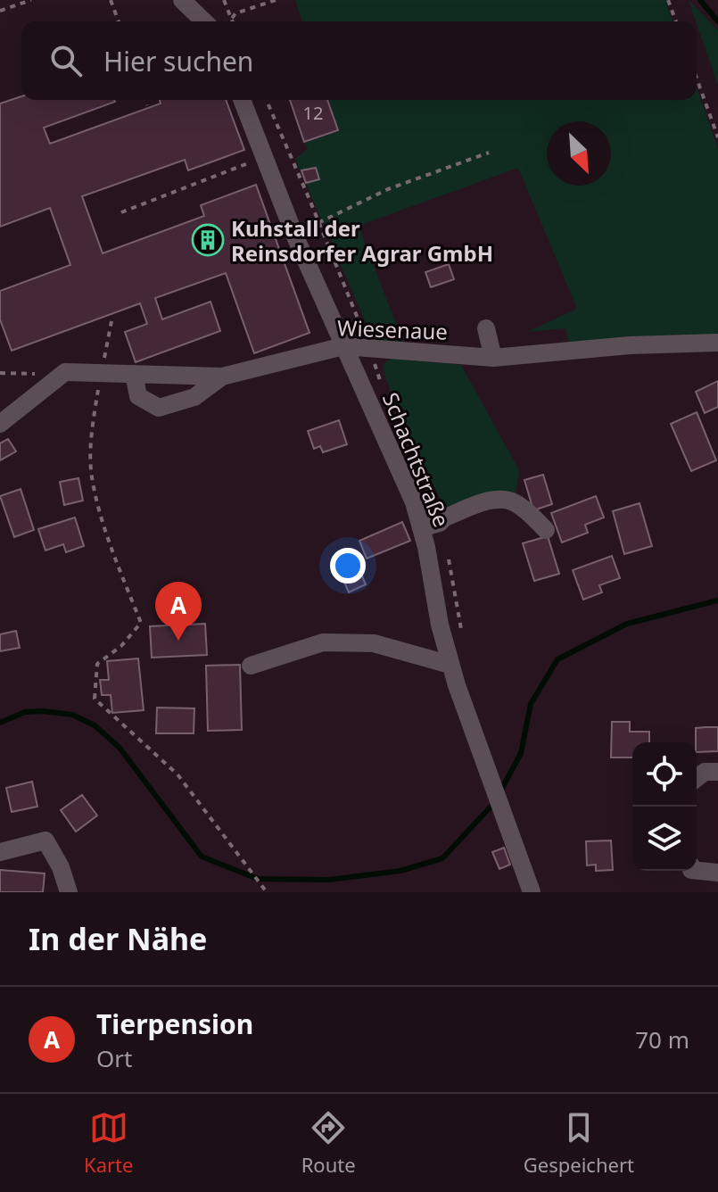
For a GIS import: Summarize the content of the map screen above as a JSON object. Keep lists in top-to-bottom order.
{
  "streets": {
    "street": ["Wiesenaue", "Schachtstraße"]
  },
  "crossings": [
    ["Wiesenaue", "Schachtstraße"]
  ],
  "places": {
    "building": ["Kuhstall der Reinsdorfer Agrar GmbH"]
  },
  "house_numbers": ["12"],
  "north": "bottom right",
  "page": {
    "search": "Hier suchen",
    "pins": "A",
    "heading": "In der Nähe",
    "list": [
      {
        "mark": "A",
        "name": "Tierpension",
        "note": "Ort",
        "value": "70 m"
      }
    ],
    "nav": ["Karte", "Route", "Gespeichert"]
  }
}
